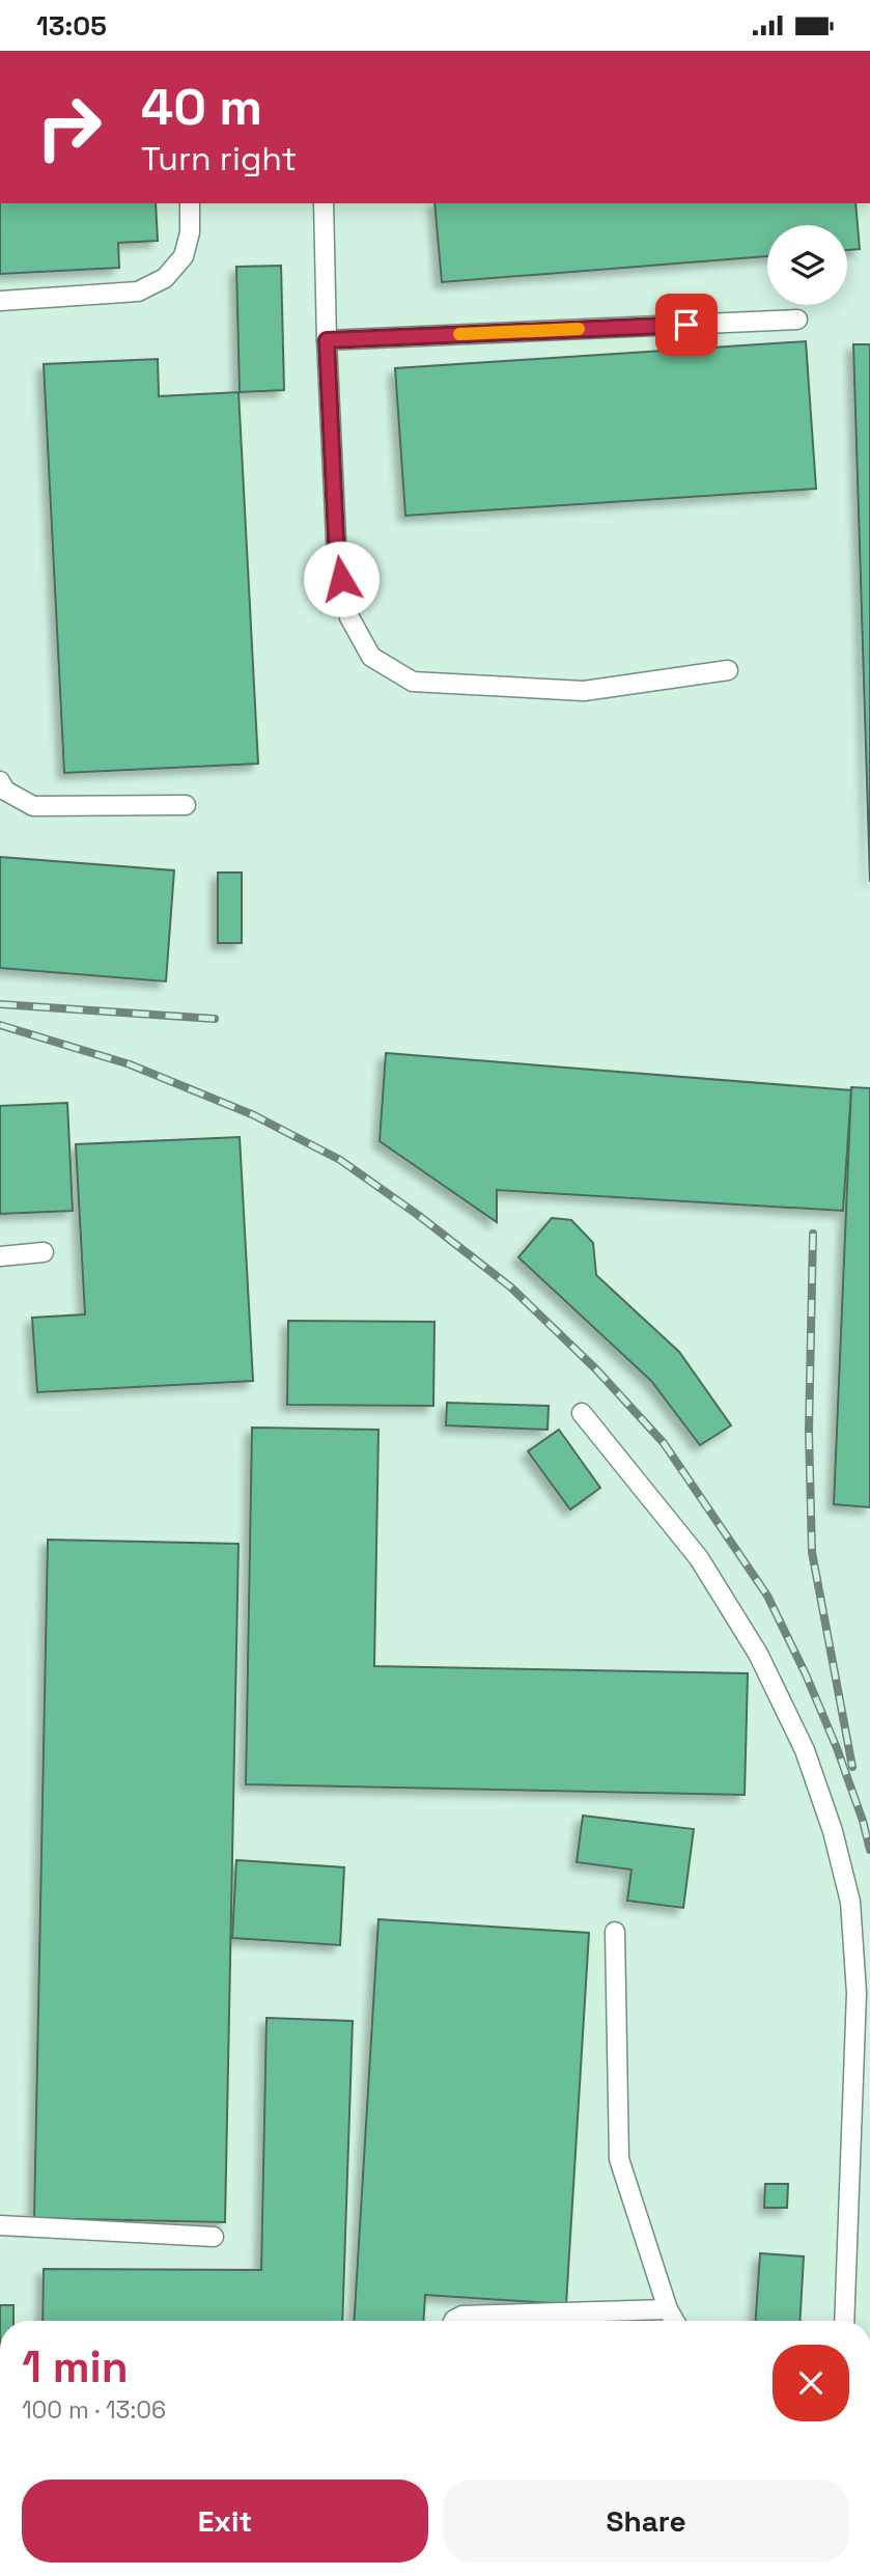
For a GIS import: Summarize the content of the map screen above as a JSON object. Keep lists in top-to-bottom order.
{
  "page": {
    "status": "13:05",
    "turn": ["40 m", "Turn right"],
    "heading": ["1 min", "100 m · 13:06"],
    "buttons": ["Exit", "Share"]
  }
}
